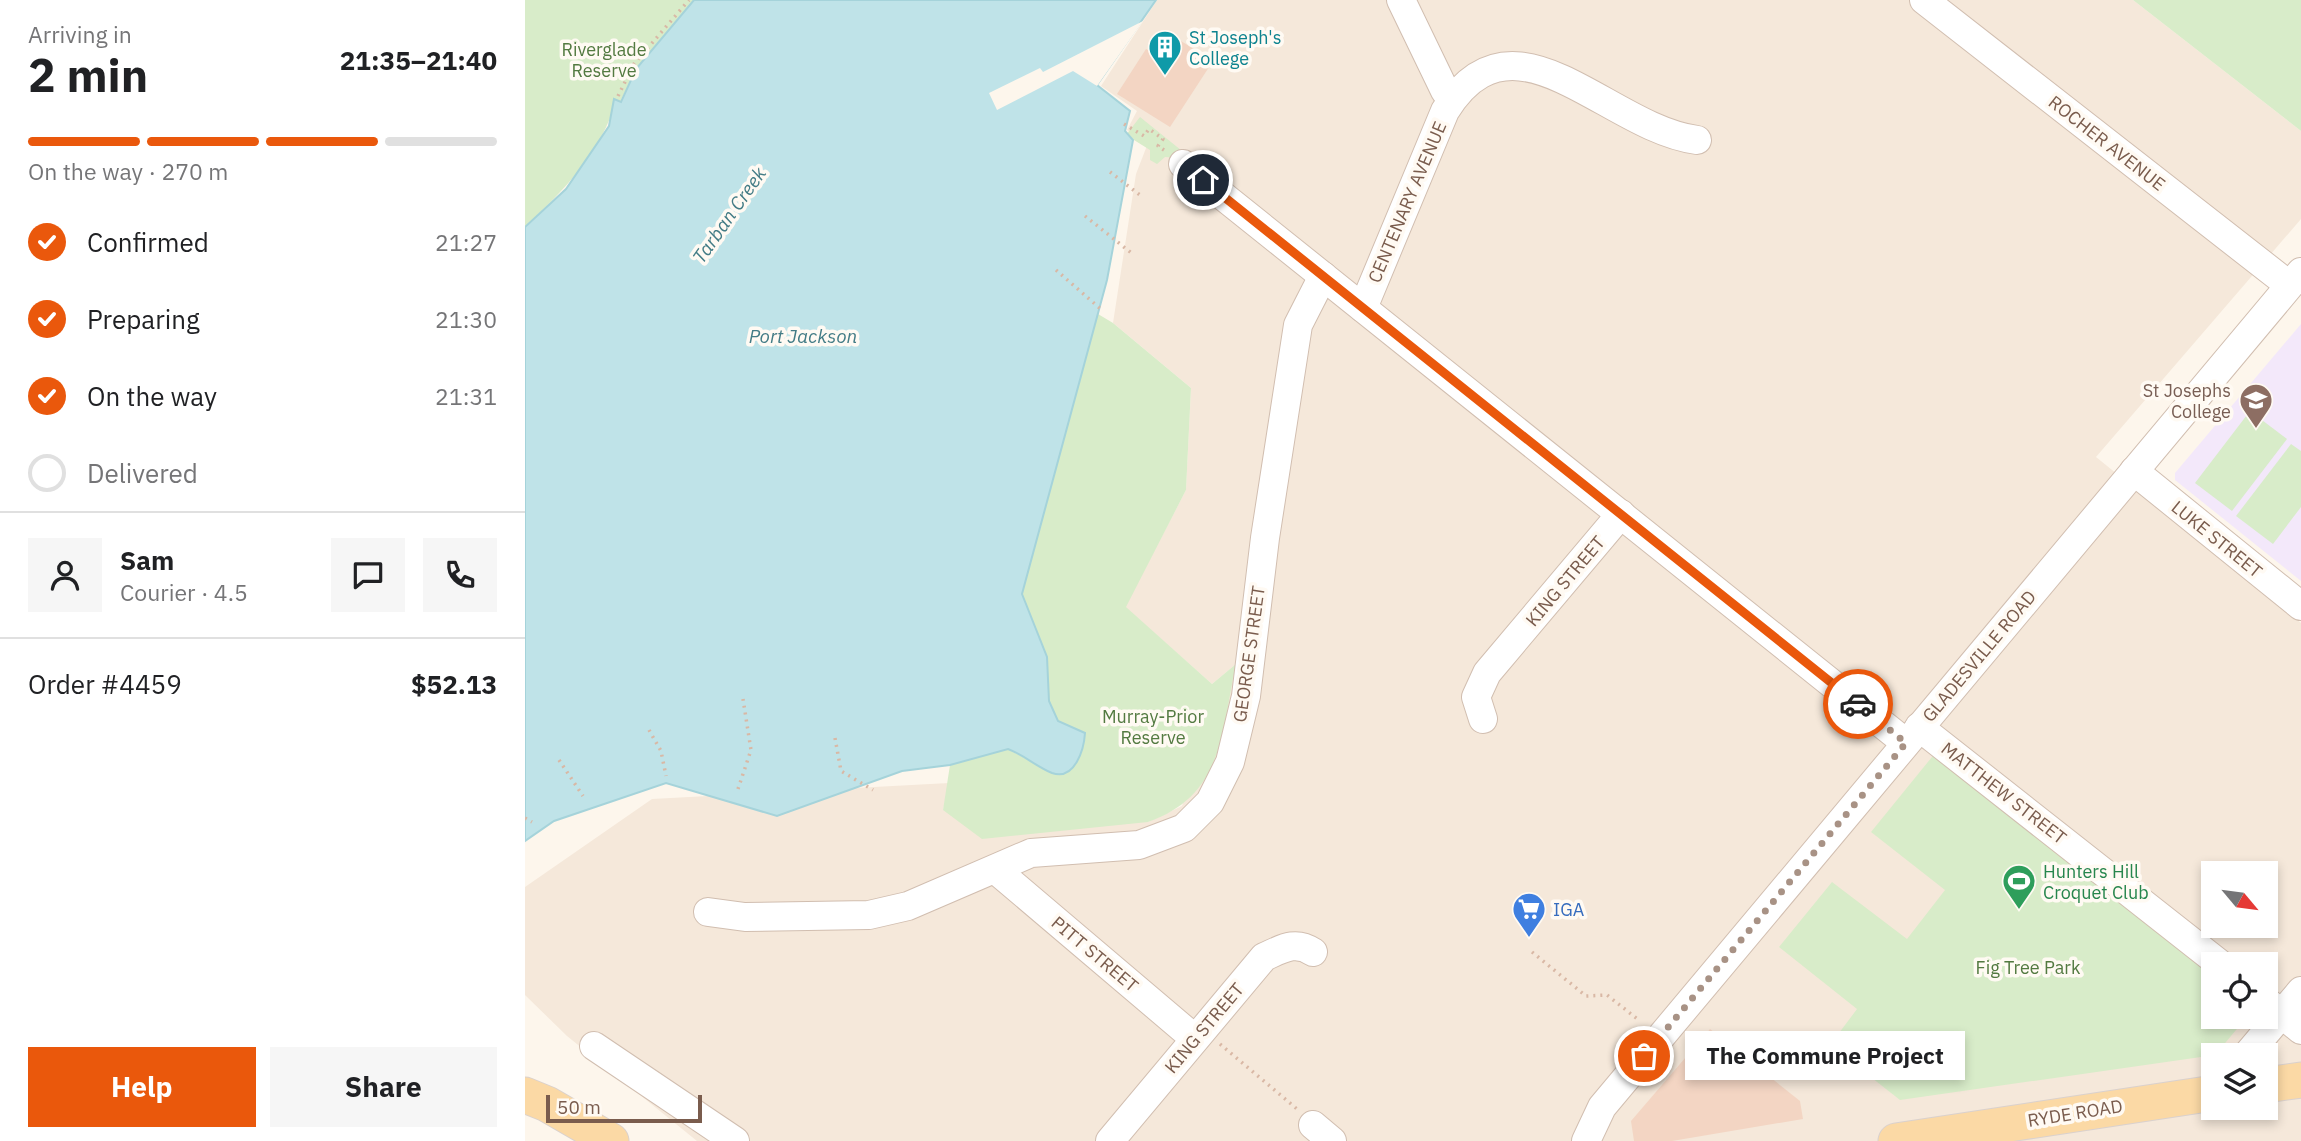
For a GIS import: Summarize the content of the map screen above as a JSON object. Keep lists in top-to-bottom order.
{
  "streets": {
    "main road": ["RYDE ROAD"],
    "street": [
      "ROCHER AVENUE",
      "CENTENARY AVENUE",
      "LUKE STREET",
      "KING STREET",
      "GEORGE STREET",
      "GLADESVILLE ROAD",
      "MATTHEW STREET",
      "PITT STREET"
    ]
  },
  "crossings": [
    ["ROCHER AVENUE", "GLADESVILLE ROAD"],
    ["CENTENARY AVENUE", "MATTHEW STREET"],
    ["LUKE STREET", "GLADESVILLE ROAD"],
    ["KING STREET", "MATTHEW STREET"],
    ["KING STREET", "PITT STREET"],
    ["GEORGE STREET", "MATTHEW STREET"],
    ["GEORGE STREET", "PITT STREET"],
    ["GLADESVILLE ROAD", "MATTHEW STREET"]
  ],
  "water": ["Tarban Creek", "Port Jackson"],
  "parks": ["Riverglade Reserve", "Murray-Prior Reserve", "Fig Tree Park"],
  "places": {
    "building": ["St Joseph's College"],
    "school or university": ["St Josephs College"],
    "sports": ["Hunters Hill Croquet Club"],
    "supermarket": ["IGA"],
    "other": ["The Commune Project"]
  },
  "scale_bar": "50 m",
  "north": "bottom right",
  "page": {
    "heading": ["2 min", "Arriving in", "21:35–21:40"],
    "panel": [
      "Sam",
      "Courier · 4.5",
      "Order #4459",
      "$52.13"
    ],
    "bar": "On the way · 270 m",
    "list": [
      ["Confirmed", "21:27"],
      ["Preparing", "21:30"],
      ["On the way", "21:31"],
      "Delivered"
    ],
    "bubble": "The Commune Project",
    "buttons": ["Help", "Share"],
    "scale": "50 m"
  }
}
